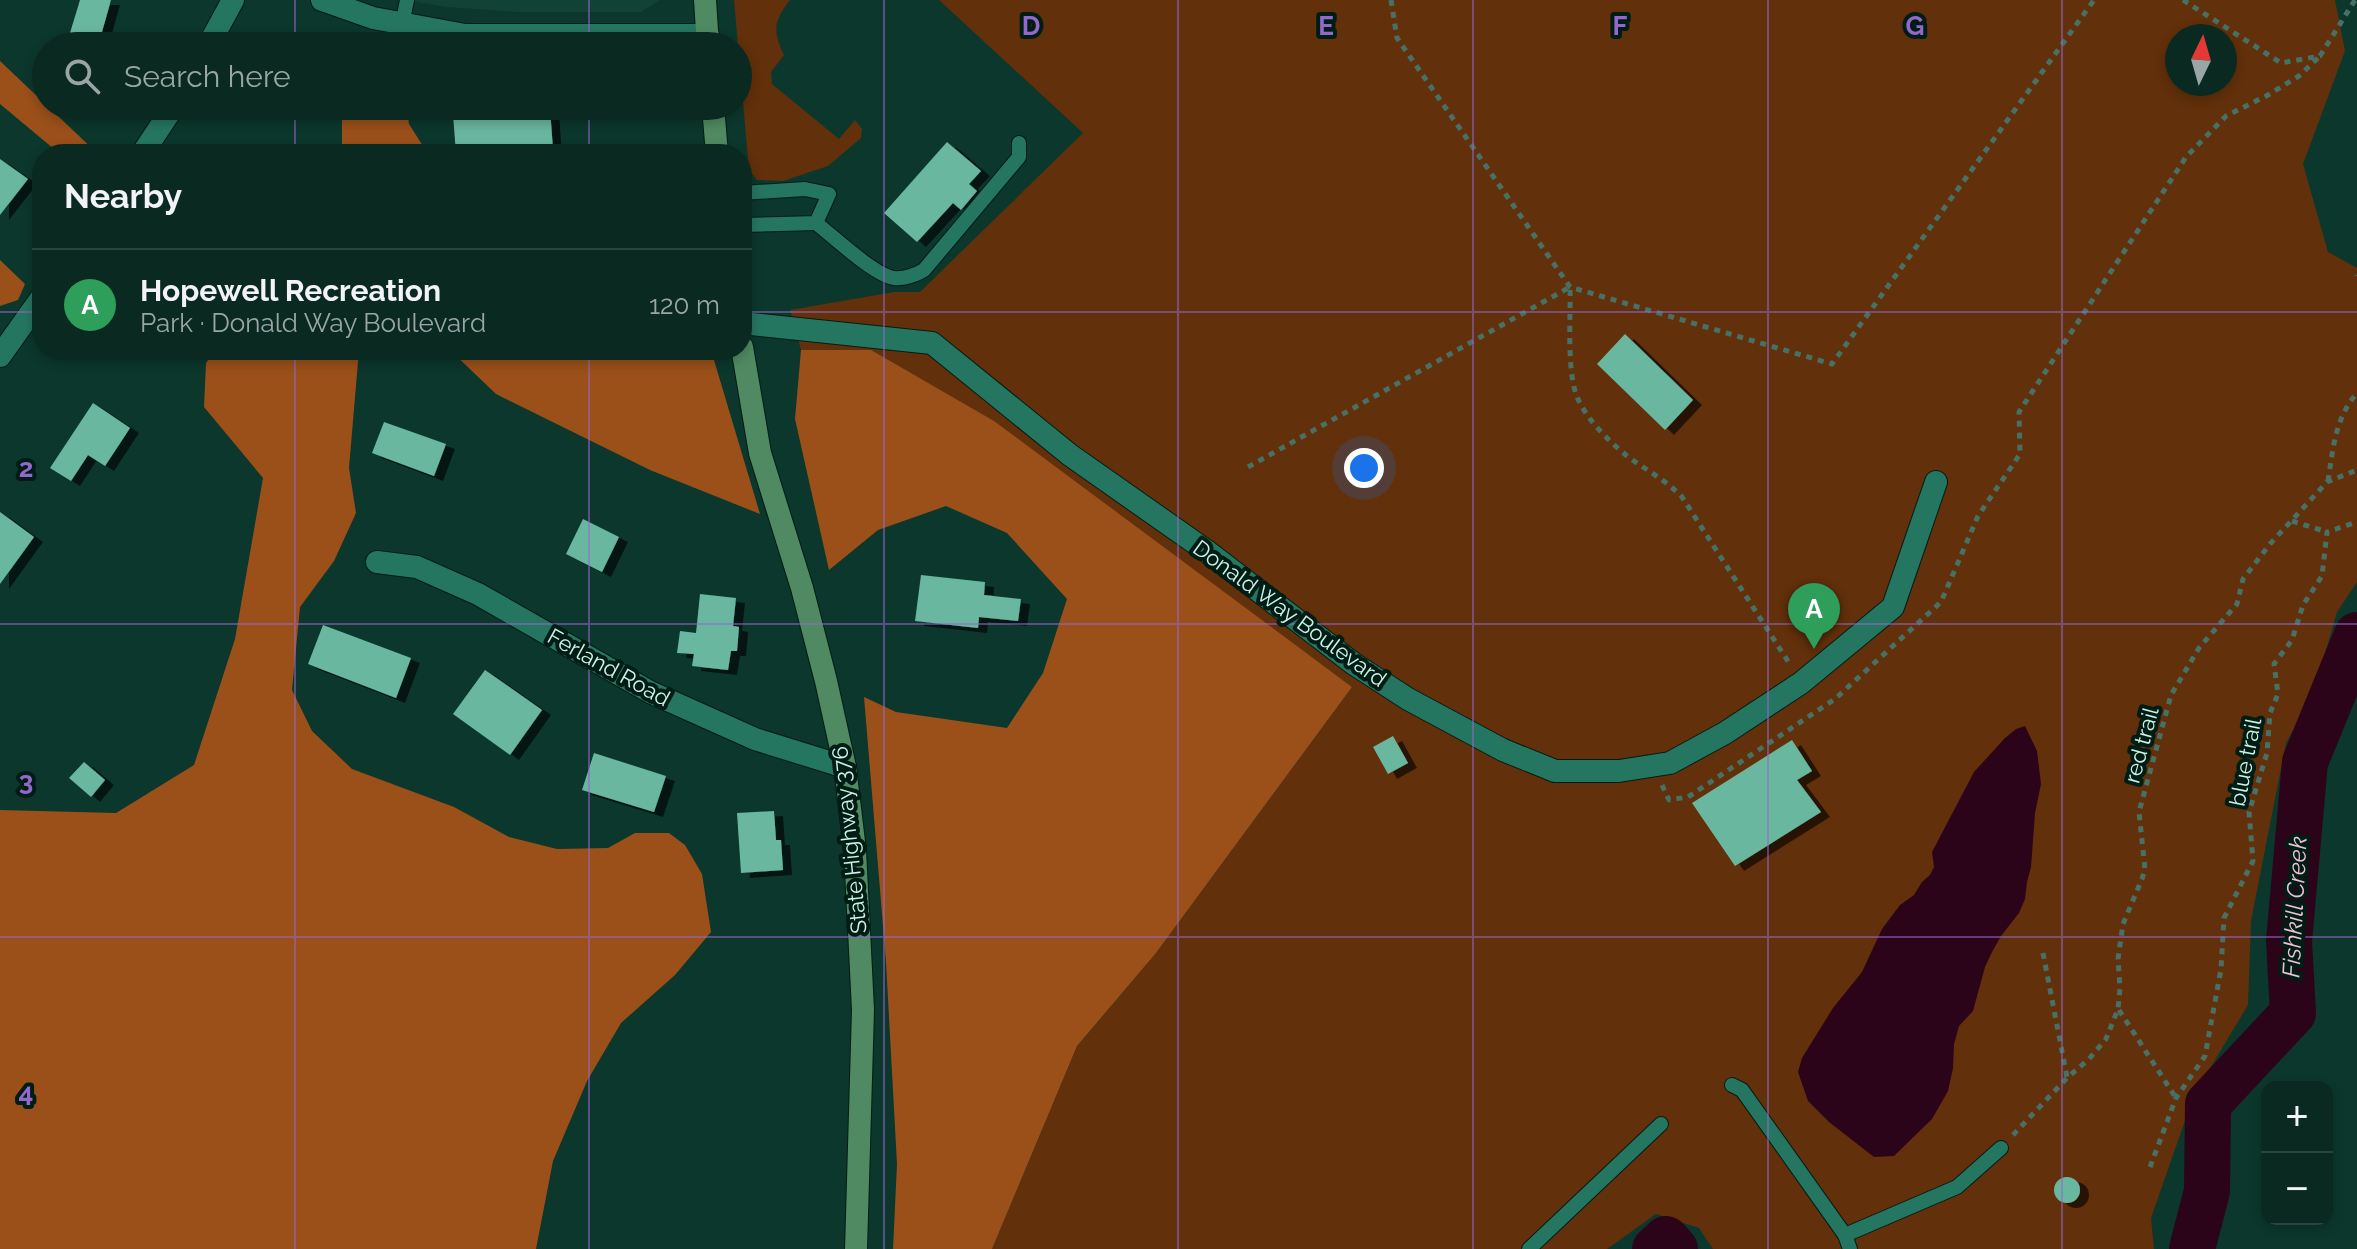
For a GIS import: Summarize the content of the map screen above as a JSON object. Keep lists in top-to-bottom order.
{
  "streets": {
    "main road": ["State Highway 376"],
    "street": ["Donald Way Boulevard", "Ferland Road"],
    "path": ["red trail", "blue trail"]
  },
  "crossings": [
    ["Ferland Road", "State Highway 376"]
  ],
  "water": ["Fishkill Creek"],
  "north": "top",
  "page": {
    "search": "Search here",
    "heading": "Nearby",
    "list": [
      {
        "mark": "A",
        "name": "Hopewell Recreation",
        "note": "Park · Donald Way Boulevard",
        "value": "120 m"
      }
    ],
    "pins": "A",
    "map_buttons": ["+", "−"]
  },
  "grid": {
    "columns": [
      "D",
      "E",
      "F",
      "G"
    ],
    "rows": ["2", "3", "4"]
  }
}
